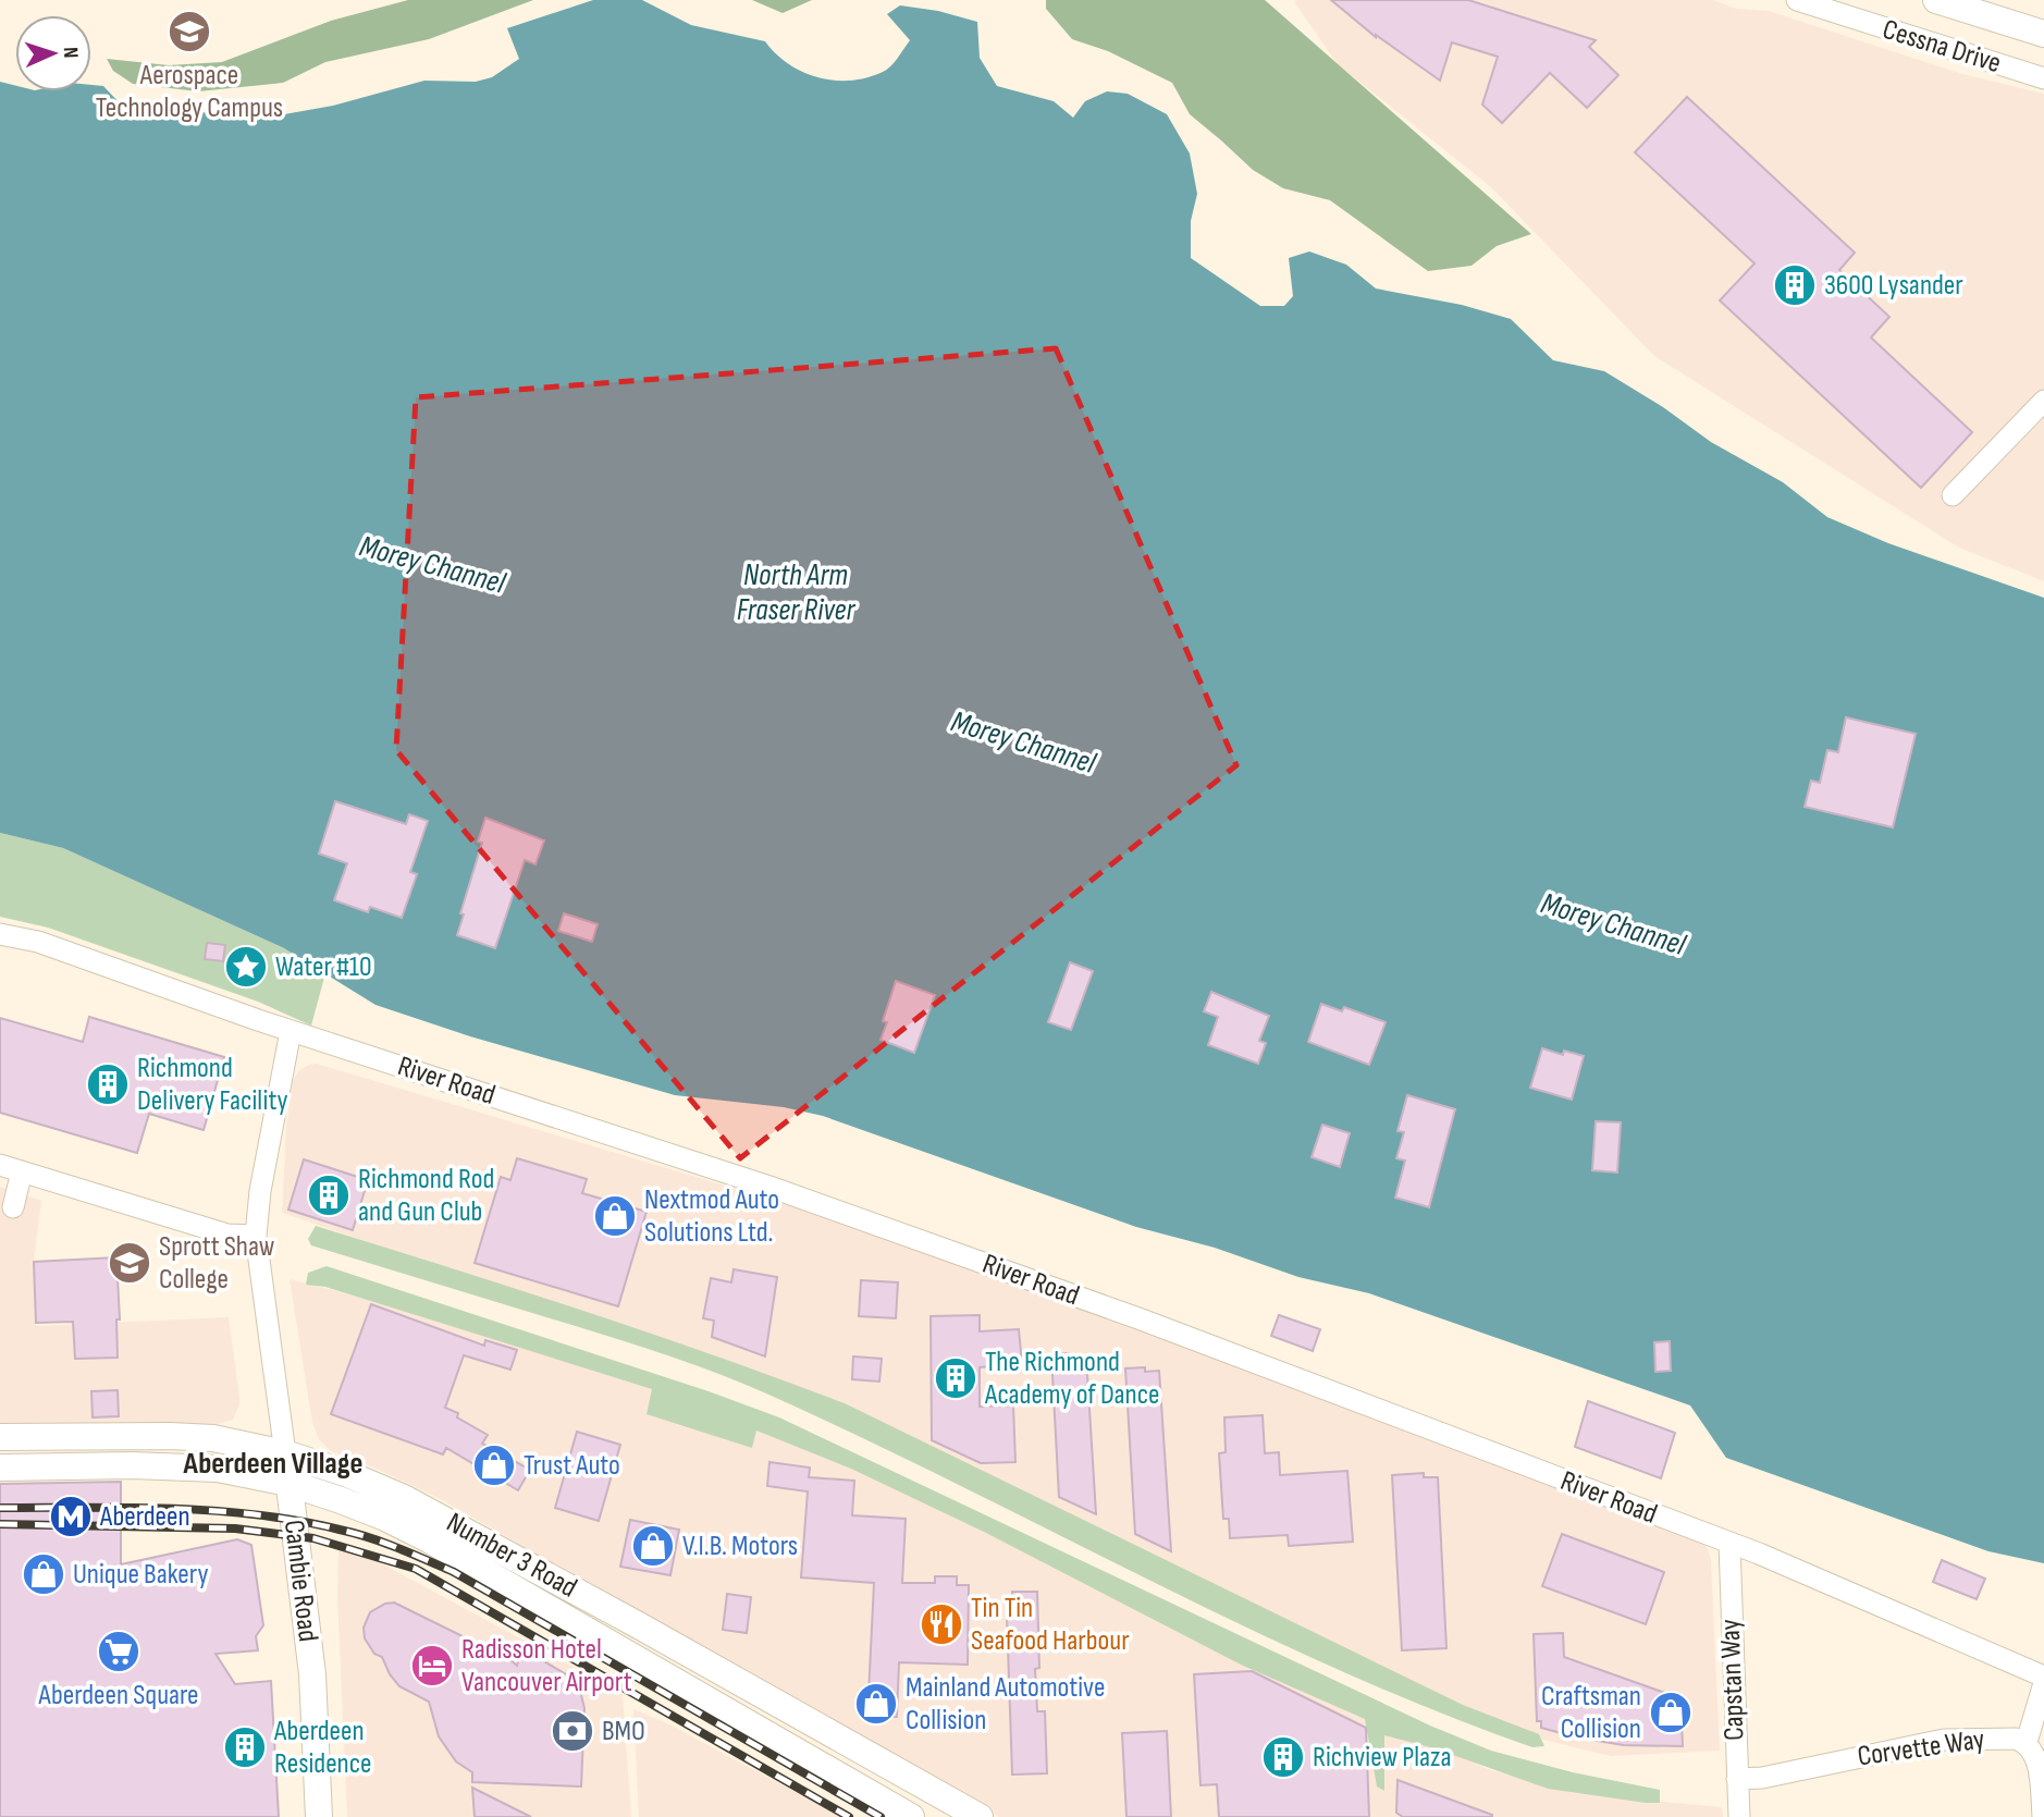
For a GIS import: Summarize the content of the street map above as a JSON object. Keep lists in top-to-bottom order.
{
  "streets": {
    "main road": ["Number 3 Road", "Cambie Road"],
    "street": [
      "Cessna Drive",
      "River Road",
      "Capstan Way",
      "Corvette Way"
    ]
  },
  "crossings": [
    ["River Road", "Cambie Road"],
    ["River Road", "Capstan Way"],
    ["Number 3 Road", "Cambie Road"],
    ["Capstan Way", "Corvette Way"]
  ],
  "districts": ["Aberdeen Village"],
  "water": ["Morey Channel", "North Arm Fraser River"],
  "places": {
    "school or university": ["Aerospace Technology Campus", "Sprott Shaw College"],
    "building": [
      "3600 Lysander",
      "Richmond Delivery Facility",
      "Richmond Rod and Gun Club",
      "The Richmond Academy of Dance",
      "Aberdeen Residence",
      "Richview Plaza"
    ],
    "place": ["Water #10"],
    "shop": [
      "Nextmod Auto Solutions Ltd.",
      "Trust Auto",
      "V.I.B. Motors",
      "Unique Bakery",
      "Mainland Automotive Collision",
      "Craftsman Collision"
    ],
    "metro station": ["Aberdeen"],
    "restaurant": ["Tin Tin Seafood Harbour"],
    "supermarket": ["Aberdeen Square"],
    "hotel": ["Radisson Hotel Vancouver Airport"],
    "bank": ["BMO"]
  },
  "north": "right"
}
